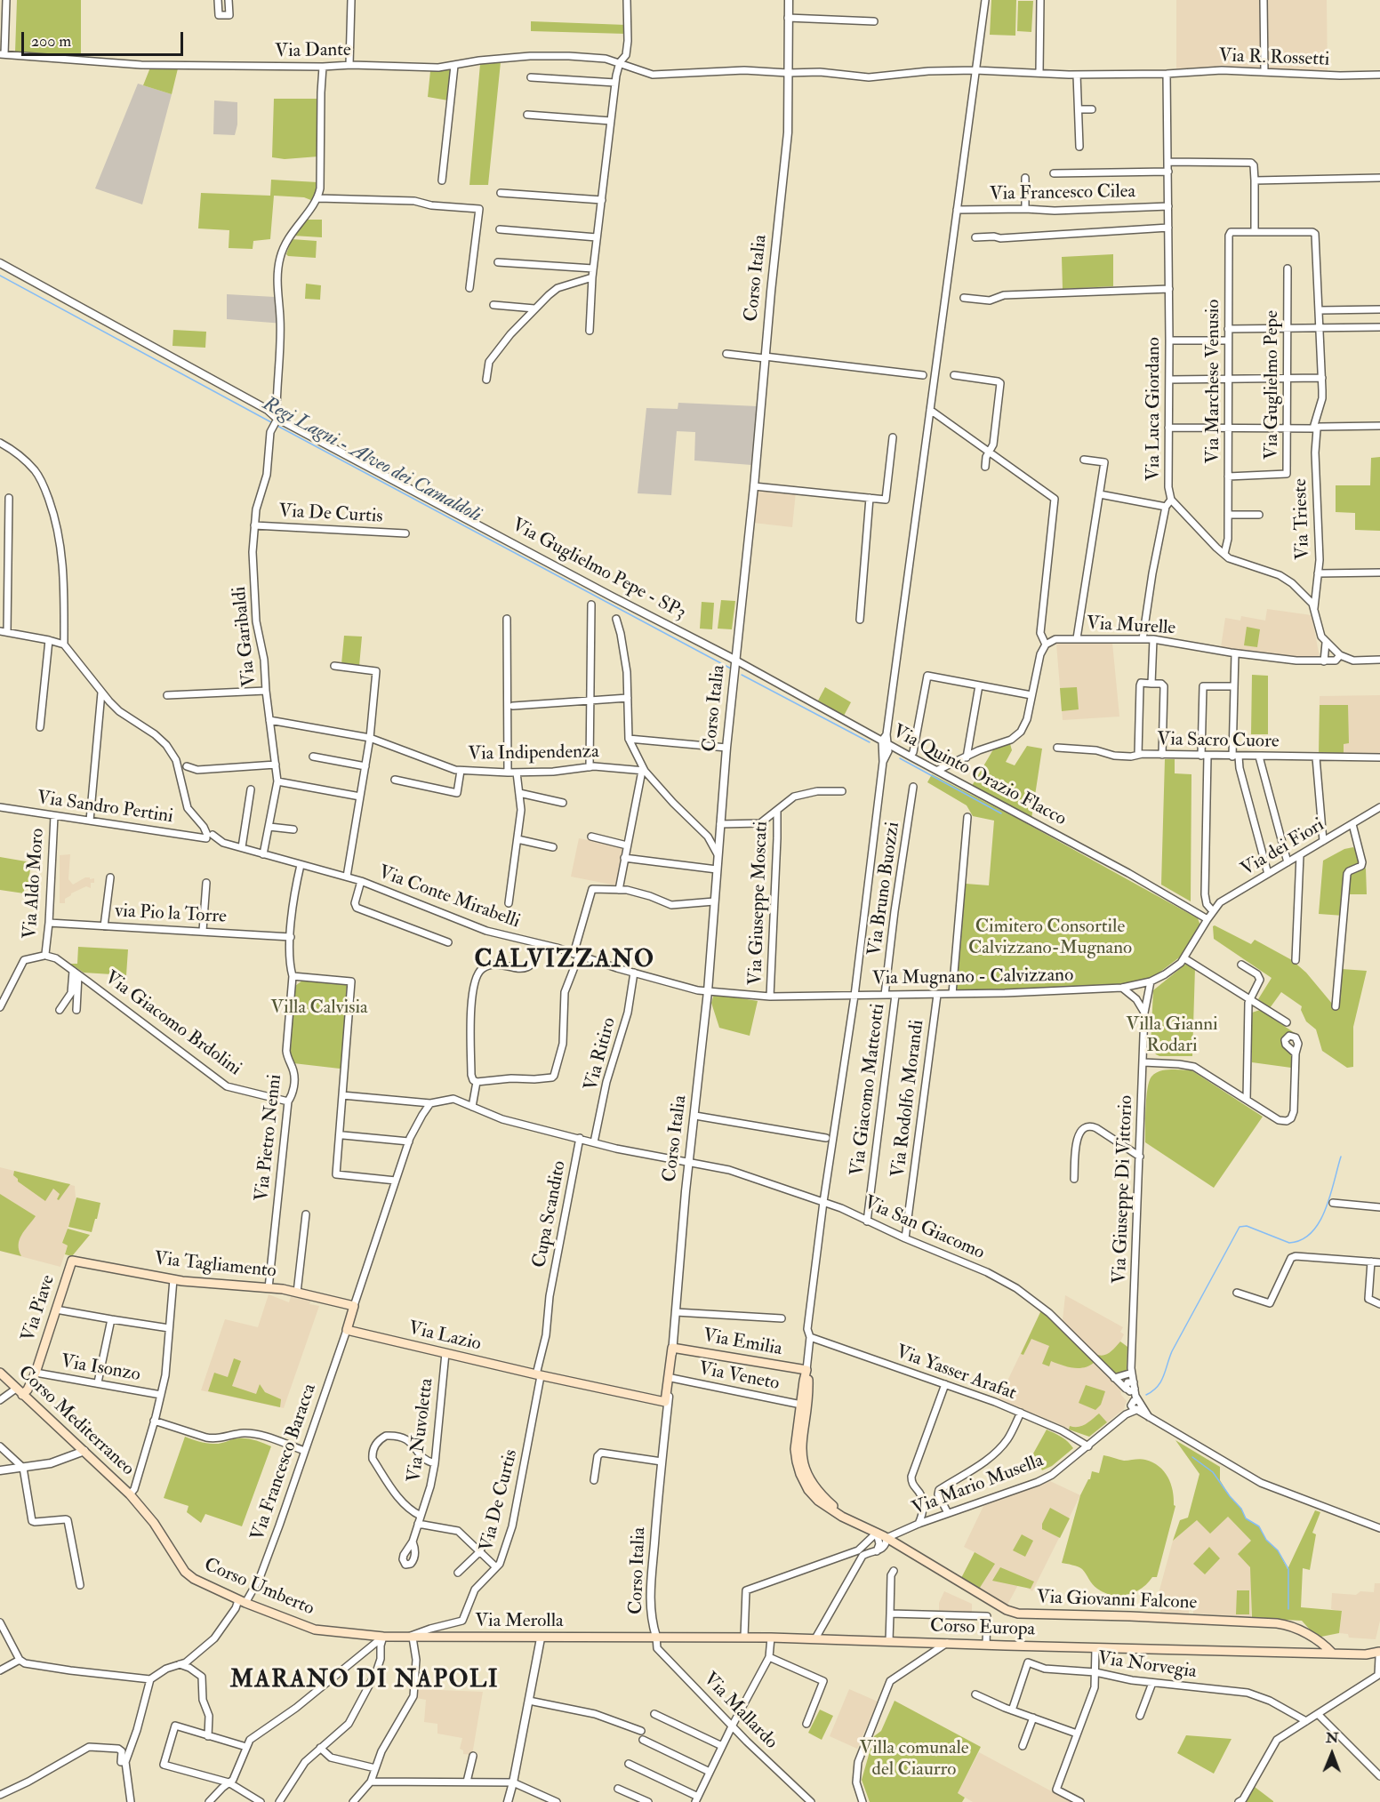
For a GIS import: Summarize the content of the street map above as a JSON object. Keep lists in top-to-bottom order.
{
  "streets": {
    "main road": [
      "Corso Italia",
      "Via Tagliamento",
      "Via Piave",
      "Via Lazio",
      "Via Emilia",
      "Corso Mediterraneo",
      "Corso Umberto",
      "Via Giovanni Falcone",
      "Via Merolla",
      "Corso Europa"
    ],
    "street": [
      "Via Dante",
      "Via R. Rossetti",
      "Via Francesco Cilea",
      "Via Marchese Venusio",
      "Via Guglielmo Pepe",
      "Via Luca Giordano",
      "Via De Curtis",
      "Via Trieste",
      "Via Guglielmo Pepe - SP3",
      "Via Murelle",
      "Via Garibaldi",
      "Via Sacro Cuore",
      "Via Indipendenza",
      "Via Quinto Orazio Flacco",
      "Via Sandro Pertini",
      "Via dei Fiori",
      "Via Aldo Moro",
      "Via Bruno Buozzi",
      "Via Conte Mirabelli",
      "Via Giuseppe Moscati",
      "via Pio la Torre",
      "Via Mugnano - Calvizzano",
      "Via Giacomo Brdolini",
      "Via Ritiro",
      "Via Giacomo Matteotti",
      "Via Rodolfo Morandi",
      "Via Pietro Nenni",
      "Via Giuseppe Di Vittorio",
      "Cupa Scandito",
      "Via San Giacomo",
      "Via Isonzo",
      "Via Yasser Arafat",
      "Via Veneto",
      "Via Nuvoletta",
      "Via Francesco Baracca",
      "Via Mario Musella",
      "Via Norvegia",
      "Via Mallardo"
    ]
  },
  "crossings": [
    ["Via Dante", "Via R. Rossetti"],
    ["Via Dante", "Corso Italia"],
    ["Via R. Rossetti", "Via Luca Giordano"],
    ["Via Francesco Cilea", "Via Luca Giordano"],
    ["Corso Italia", "Via Guglielmo Pepe - SP3"],
    ["Corso Italia", "Via Quinto Orazio Flacco"],
    ["Corso Italia", "Via Conte Mirabelli"],
    ["Corso Italia", "Via Giuseppe Moscati"],
    ["Corso Italia", "Via Mugnano - Calvizzano"],
    ["Corso Italia", "Via San Giacomo"],
    ["Corso Italia", "Via Lazio"],
    ["Corso Italia", "Via Emilia"],
    ["Corso Italia", "Via Veneto"],
    ["Corso Italia", "Via Merolla"],
    ["Corso Italia", "Corso Europa"],
    ["Corso Italia", "Via Mallardo"],
    ["Via Marchese Venusio", "Via Guglielmo Pepe"],
    ["Via Marchese Venusio", "Via Luca Giordano"],
    ["Via Marchese Venusio", "Via Trieste"],
    ["Via Luca Giordano", "Via Trieste"],
    ["Via De Curtis", "Via Garibaldi"],
    ["Via De Curtis", "Cupa Scandito"],
    ["Via De Curtis", "Via Lazio"],
    ["Via De Curtis", "Via Merolla"],
    ["Via Guglielmo Pepe - SP3", "Via Garibaldi"],
    ["Via Guglielmo Pepe - SP3", "Via Quinto Orazio Flacco"],
    ["Via Garibaldi", "Via Indipendenza"],
    ["Via Garibaldi", "Via Conte Mirabelli"],
    ["Via Quinto Orazio Flacco", "Via dei Fiori"],
    ["Via Quinto Orazio Flacco", "Via Mugnano - Calvizzano"],
    ["Via Sandro Pertini", "Via Aldo Moro"],
    ["Via Sandro Pertini", "Via Conte Mirabelli"],
    ["Via dei Fiori", "Via Mugnano - Calvizzano"],
    ["Via Aldo Moro", "via Pio la Torre"],
    ["Via Aldo Moro", "Via Giacomo Brdolini"],
    ["Via Bruno Buozzi", "Via Mugnano - Calvizzano"],
    ["Via Conte Mirabelli", "Via Mugnano - Calvizzano"],
    ["Via Conte Mirabelli", "Via Ritiro"],
    ["Via Conte Mirabelli", "Via Pietro Nenni"],
    ["Via Giuseppe Moscati", "Via Mugnano - Calvizzano"],
    ["via Pio la Torre", "Via Pietro Nenni"],
    ["Via Mugnano - Calvizzano", "Via Giacomo Matteotti"],
    ["Via Mugnano - Calvizzano", "Via Rodolfo Morandi"],
    ["Via Mugnano - Calvizzano", "Via Giuseppe Di Vittorio"],
    ["Via Giacomo Brdolini", "Via Pietro Nenni"],
    ["Via Giacomo Matteotti", "Via San Giacomo"],
    ["Via Rodolfo Morandi", "Via San Giacomo"],
    ["Via Pietro Nenni", "Via Tagliamento"],
    ["Via Giuseppe Di Vittorio", "Via San Giacomo"],
    ["Via Giuseppe Di Vittorio", "Via Mario Musella"],
    ["Cupa Scandito", "Via Lazio"],
    ["Via Tagliamento", "Via Piave"],
    ["Via Piave", "Via Isonzo"],
    ["Via Piave", "Corso Mediterraneo"],
    ["Via Lazio", "Via Nuvoletta"],
    ["Via Lazio", "Via Francesco Baracca"],
    ["Via Yasser Arafat", "Via Mario Musella"],
    ["Corso Mediterraneo", "Corso Umberto"],
    ["Via Francesco Baracca", "Corso Umberto"],
    ["Via Mario Musella", "Via Giovanni Falcone"],
    ["Corso Umberto", "Via Merolla"],
    ["Via Giovanni Falcone", "Corso Europa"],
    ["Via Merolla", "Corso Europa"],
    ["Via Merolla", "Via Mallardo"],
    ["Corso Europa", "Via Mallardo"]
  ],
  "districts": ["CALVIZZANO", "MARANO DI NAPOLI"],
  "water": ["Regi Lagni - Alveo dei Camaldoli"],
  "parks": [
    "Cimitero Consortile Calvizzano-Mugnano",
    "Villa Calvisia",
    "Villa Gianni Rodari",
    "Villa comunale del Ciaurro"
  ],
  "scale_bar": "200 m",
  "north": "top"
}
